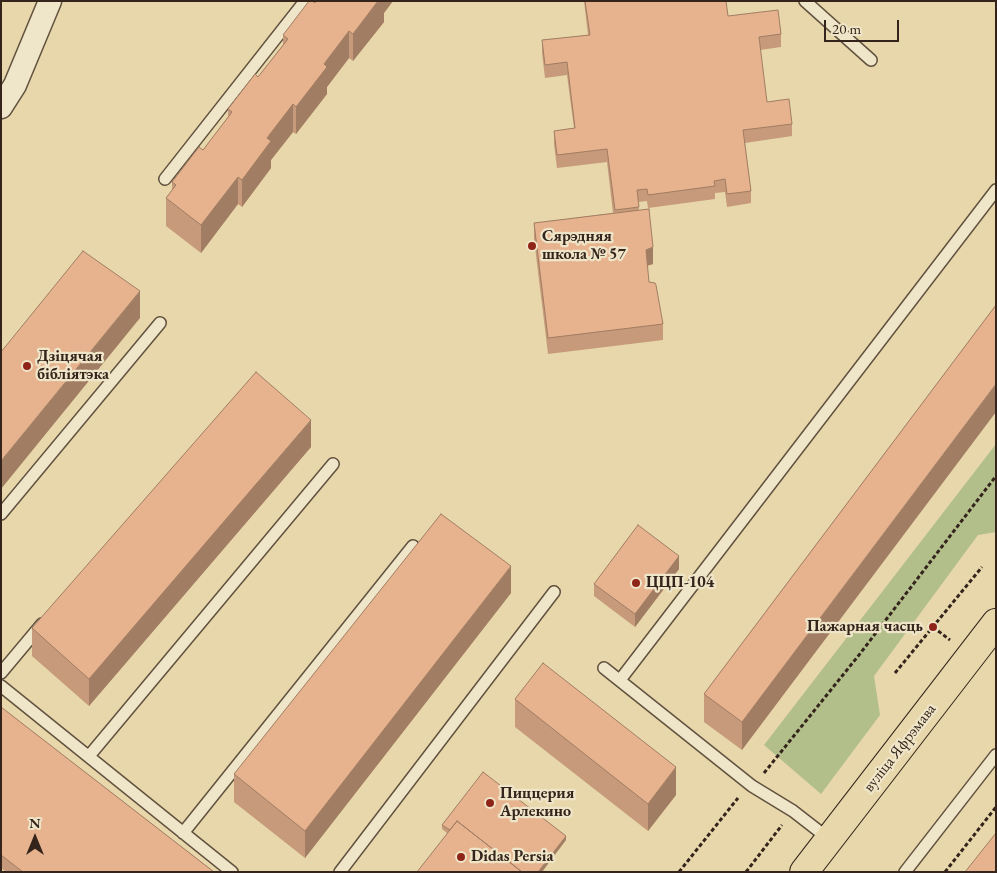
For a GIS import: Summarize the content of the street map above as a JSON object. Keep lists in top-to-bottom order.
{
  "streets": {
    "main road": ["вуліца Яфрэмава"]
  },
  "places": [
    "Сярэдняя школа № 57",
    "Дзіцячая бібліятэка",
    "ЦЦП-104",
    "Пажарная часць",
    "Пиццерия Арлекино",
    "Didas Persia"
  ],
  "scale_bar": "20 m",
  "north": "top"
}
